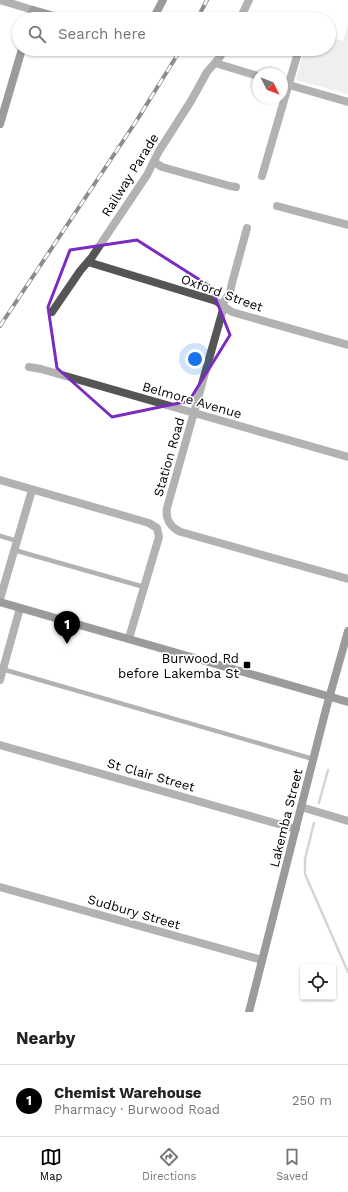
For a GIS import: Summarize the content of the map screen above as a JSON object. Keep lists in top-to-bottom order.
{
  "streets": {
    "main road": ["Lakemba Street"],
    "street": [
      "Railway Parade",
      "Oxford Street",
      "Belmore Avenue",
      "Station Road",
      "St Clair Street",
      "Sudbury Street"
    ]
  },
  "crossings": [
    ["Railway Parade", "Oxford Street"],
    ["Oxford Street", "Station Road"],
    ["Belmore Avenue", "Station Road"],
    ["St Clair Street", "Lakemba Street"],
    ["Lakemba Street", "Sudbury Street"]
  ],
  "places": {
    "transit": ["Burwood Rd before Lakemba St"]
  },
  "north": "bottom right",
  "page": {
    "search": "Search here",
    "pins": "1",
    "heading": "Nearby",
    "list": [
      {
        "mark": "1",
        "name": "Chemist Warehouse",
        "note": "Pharmacy · Burwood Road",
        "value": "250 m"
      }
    ],
    "nav": ["Map", "Directions", "Saved"]
  }
}
